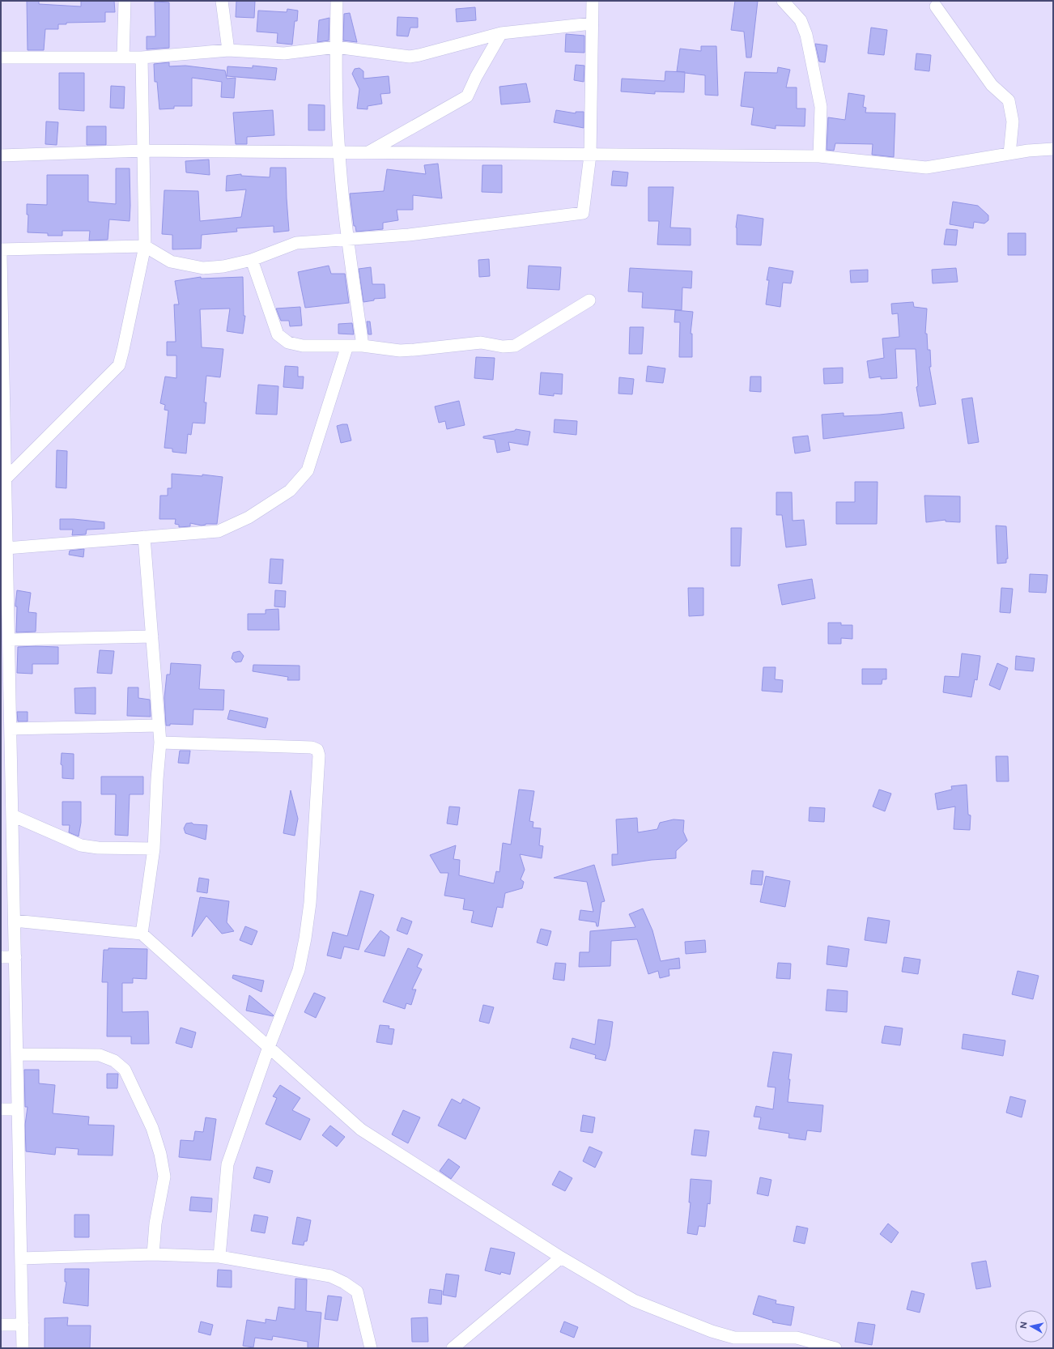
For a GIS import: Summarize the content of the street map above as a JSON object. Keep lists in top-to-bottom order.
{
  "north": "left"
}
